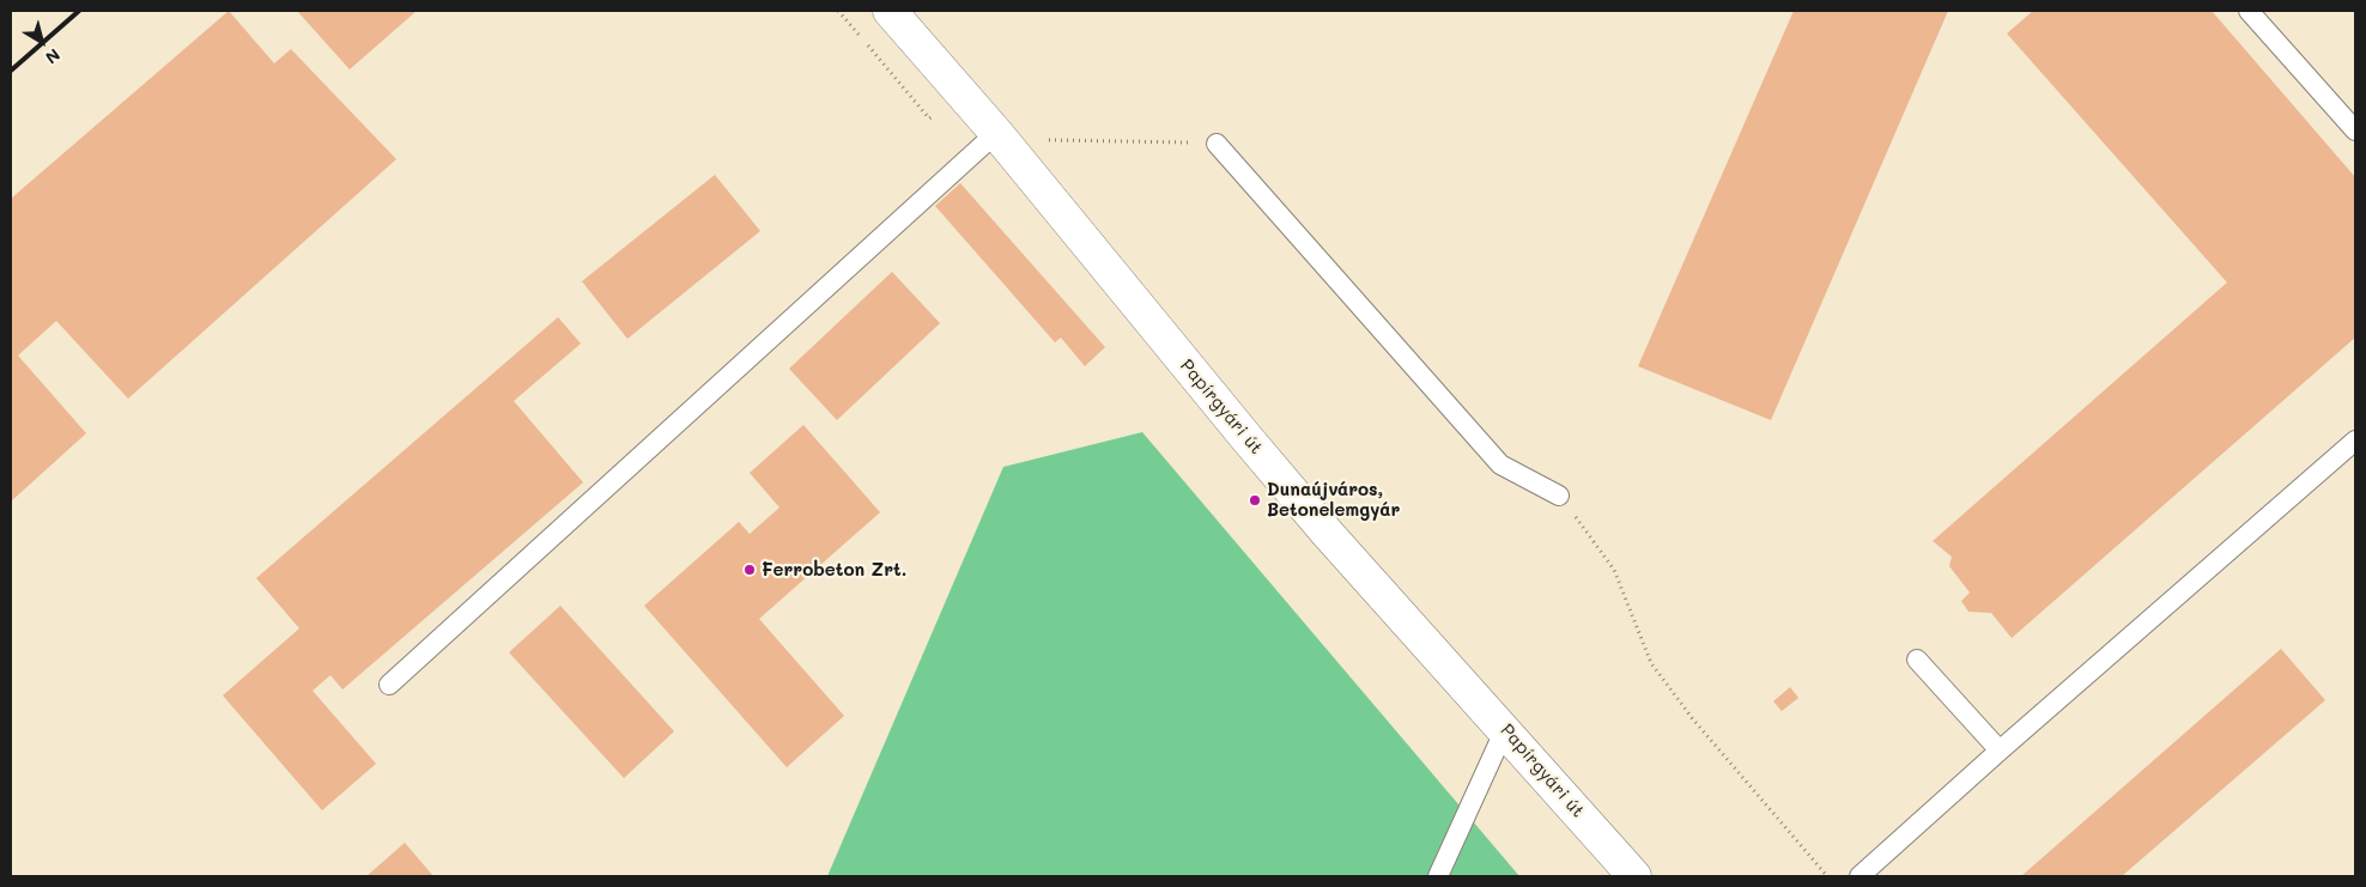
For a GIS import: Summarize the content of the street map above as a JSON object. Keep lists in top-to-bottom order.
{
  "streets": {
    "street": ["Papírgyári út"]
  },
  "places": ["Dunaújváros, Betonelemgyár", "Ferrobeton Zrt."],
  "north": "bottom right"
}
